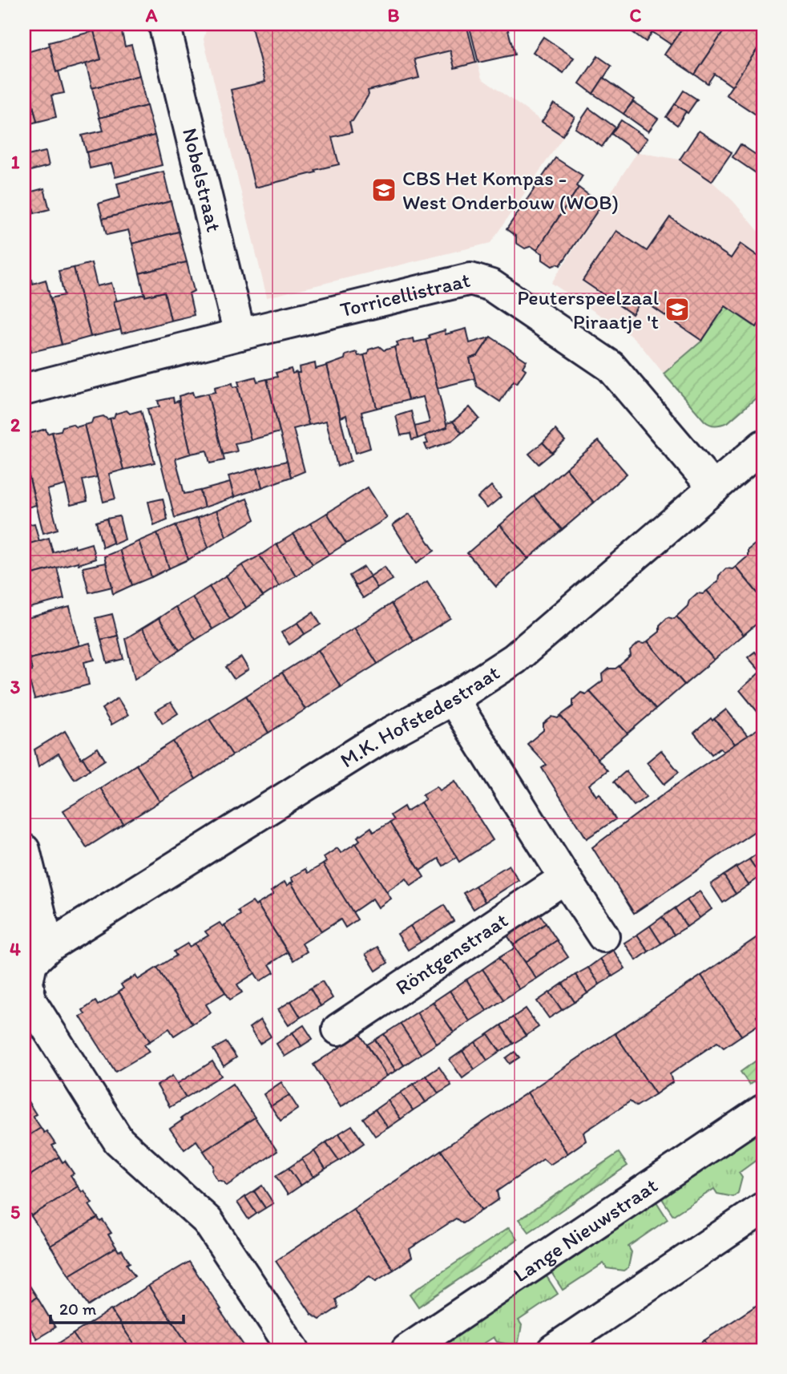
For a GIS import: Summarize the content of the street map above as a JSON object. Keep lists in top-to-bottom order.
{
  "streets": {
    "street": [
      "Nobelstraat",
      "Torricellistraat",
      "M.K. Hofstedestraat",
      "Röntgenstraat",
      "Lange Nieuwstraat"
    ]
  },
  "crossings": [
    ["Nobelstraat", "Torricellistraat"],
    ["Torricellistraat", "M.K. Hofstedestraat"]
  ],
  "places": {
    "school or university": ["CBS Het Kompas - West Onderbouw (WOB)", "Peuterspeelzaal Piraatje 't"]
  },
  "scale_bar": "20 m",
  "grid": {
    "columns": ["A", "B", "C"],
    "rows": [
      "1",
      "2",
      "3",
      "4",
      "5"
    ]
  }
}
